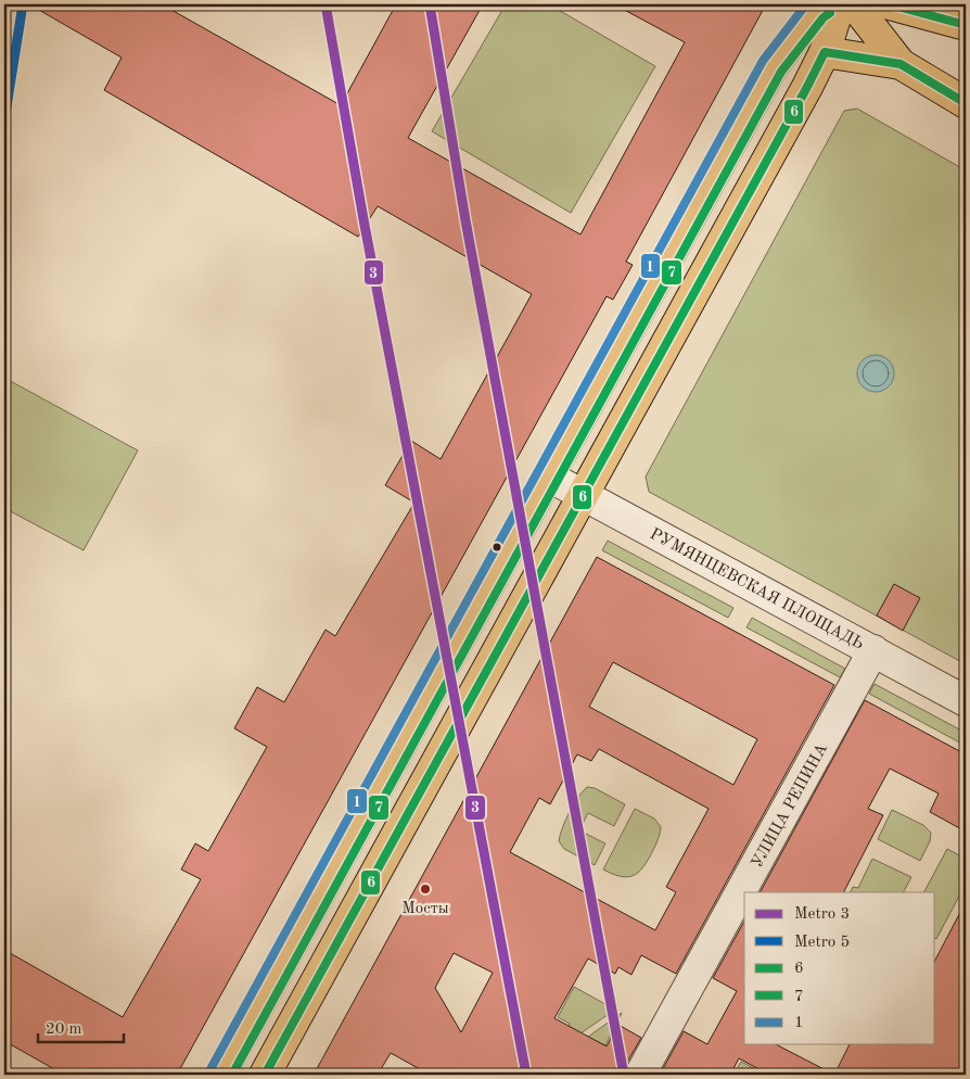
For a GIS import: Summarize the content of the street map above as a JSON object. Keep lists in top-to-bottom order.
{
  "streets": {
    "street": ["РУМЯНЦЕВСКАЯ ПЛОЩАДЬ", "УЛИЦА РЕПИНА"]
  },
  "crossings": [
    ["РУМЯНЦЕВСКАЯ ПЛОЩАДЬ", "УЛИЦА РЕПИНА"]
  ],
  "places": ["Мосты"],
  "lines": [
    "metro line 3",
    "metro line 5",
    "transit line 6",
    "transit line 1",
    "transit line 7"
  ],
  "legend": [
    "Metro 3",
    "Metro 5",
    "6",
    "7",
    "1"
  ],
  "scale_bar": "20 m"
}
